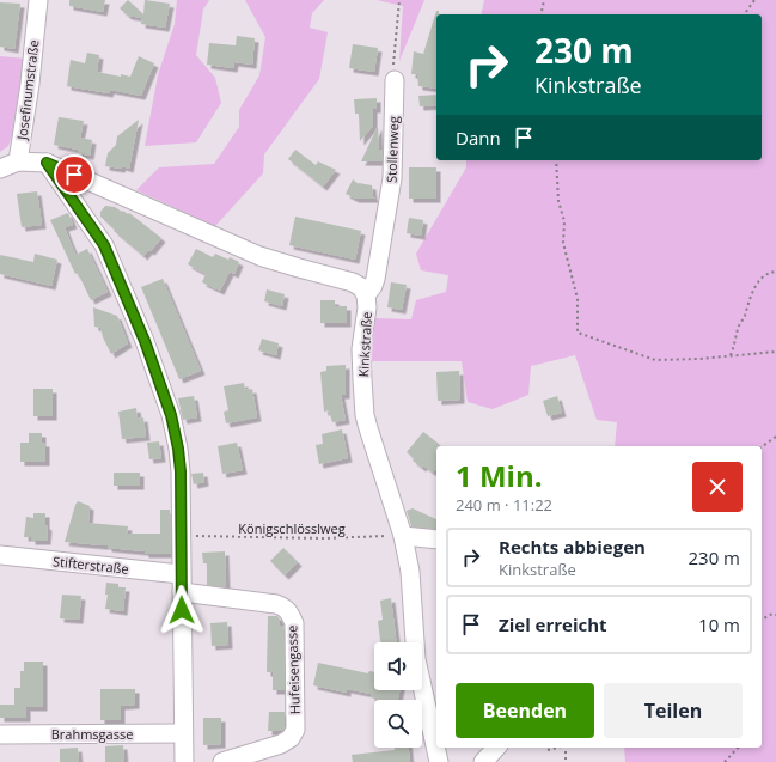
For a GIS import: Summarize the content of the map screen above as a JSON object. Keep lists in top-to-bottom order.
{
  "streets": {
    "street": [
      "Josefinumstraße",
      "Stollenweg",
      "Kinkstraße",
      "Stifterstraße",
      "Hufeisengasse",
      "Brahmsgasse"
    ],
    "path": ["Königschlösslweg"]
  },
  "crossings": [
    ["Josefinumstraße", "Kinkstraße"],
    ["Stollenweg", "Kinkstraße"],
    ["Kinkstraße", "Königschlösslweg"]
  ],
  "page": {
    "turn": ["230 m", "Kinkstraße"],
    "then": "Dann",
    "heading": ["1 Min.", "240 m · 11:22"],
    "list": [
      {
        "name": "Rechts abbiegen",
        "note": "Kinkstraße",
        "value": "230 m"
      },
      {
        "name": "Ziel erreicht",
        "value": "10 m"
      }
    ],
    "buttons": ["Beenden", "Teilen"]
  }
}
